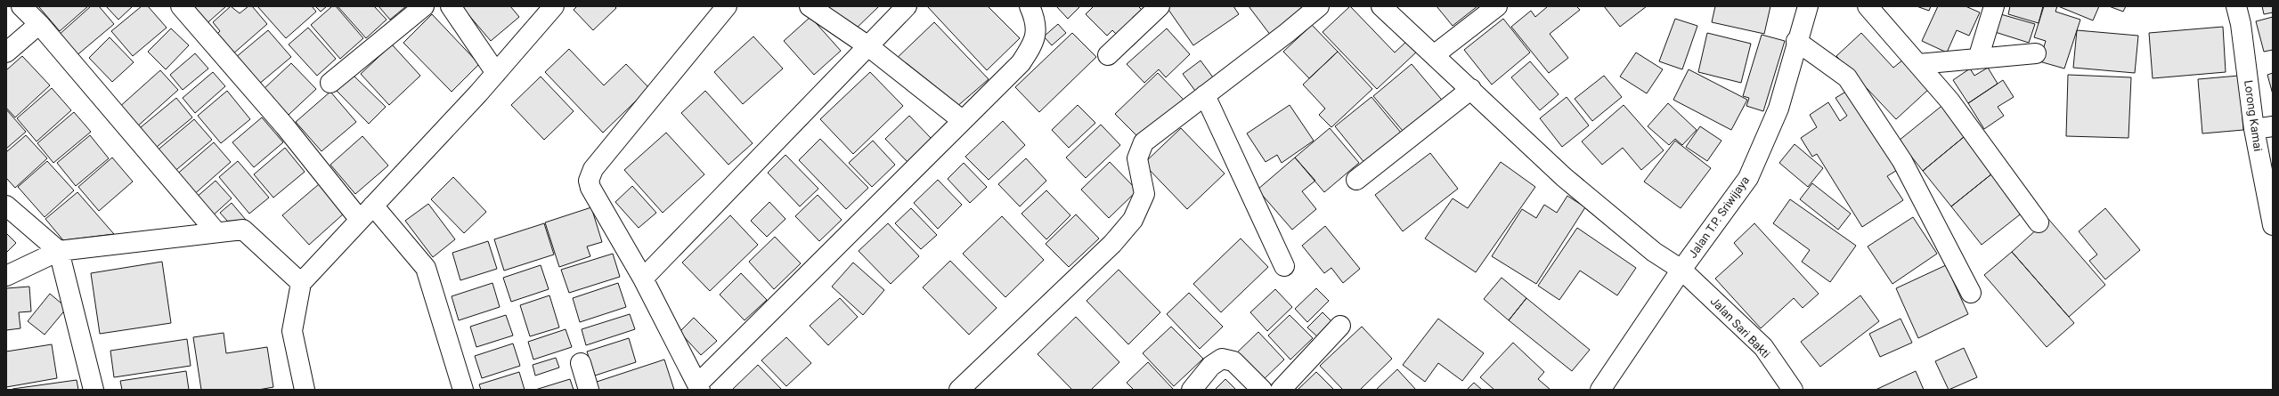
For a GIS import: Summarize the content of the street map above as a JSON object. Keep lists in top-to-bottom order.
{
  "streets": {
    "street": ["Lorong Kamai", "Jalan T.P. Sriwijaya", "Jalan Sari Bakti"]
  },
  "crossings": [
    ["Jalan T.P. Sriwijaya", "Jalan Sari Bakti"]
  ]
}
